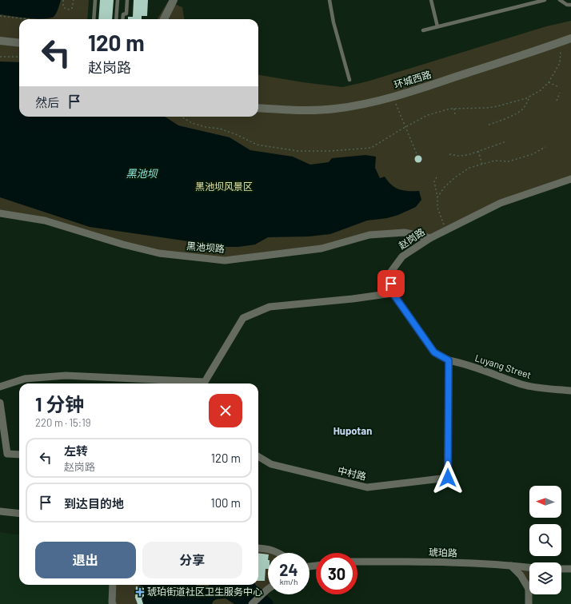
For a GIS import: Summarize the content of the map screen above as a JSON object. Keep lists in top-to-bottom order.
{
  "streets": {
    "street": [
      "环城西路",
      "赵岗路",
      "黑池坝路",
      "Luyang Street",
      "中村路",
      "琥珀路"
    ]
  },
  "crossings": [
    ["赵岗路", "黑池坝路"],
    ["赵岗路", "Luyang Street"],
    ["赵岗路", "中村路"],
    ["Luyang Street", "中村路"]
  ],
  "districts": ["Hupotan"],
  "water": ["黑池坝"],
  "parks": ["黑池坝风景区"],
  "places": {
    "health": ["琥珀街道社区卫生服务中心"]
  },
  "north": "left",
  "page": {
    "turn": ["120 m", "赵岗路"],
    "then": "然后",
    "heading": ["1 分钟", "220 m · 15:19"],
    "list": [
      {
        "name": "左转",
        "note": "赵岗路",
        "value": "120 m"
      },
      {
        "name": "到达目的地",
        "value": "100 m"
      }
    ],
    "buttons": ["退出", "分享"],
    "speed": "24 km/h",
    "limit": "30"
  }
}
